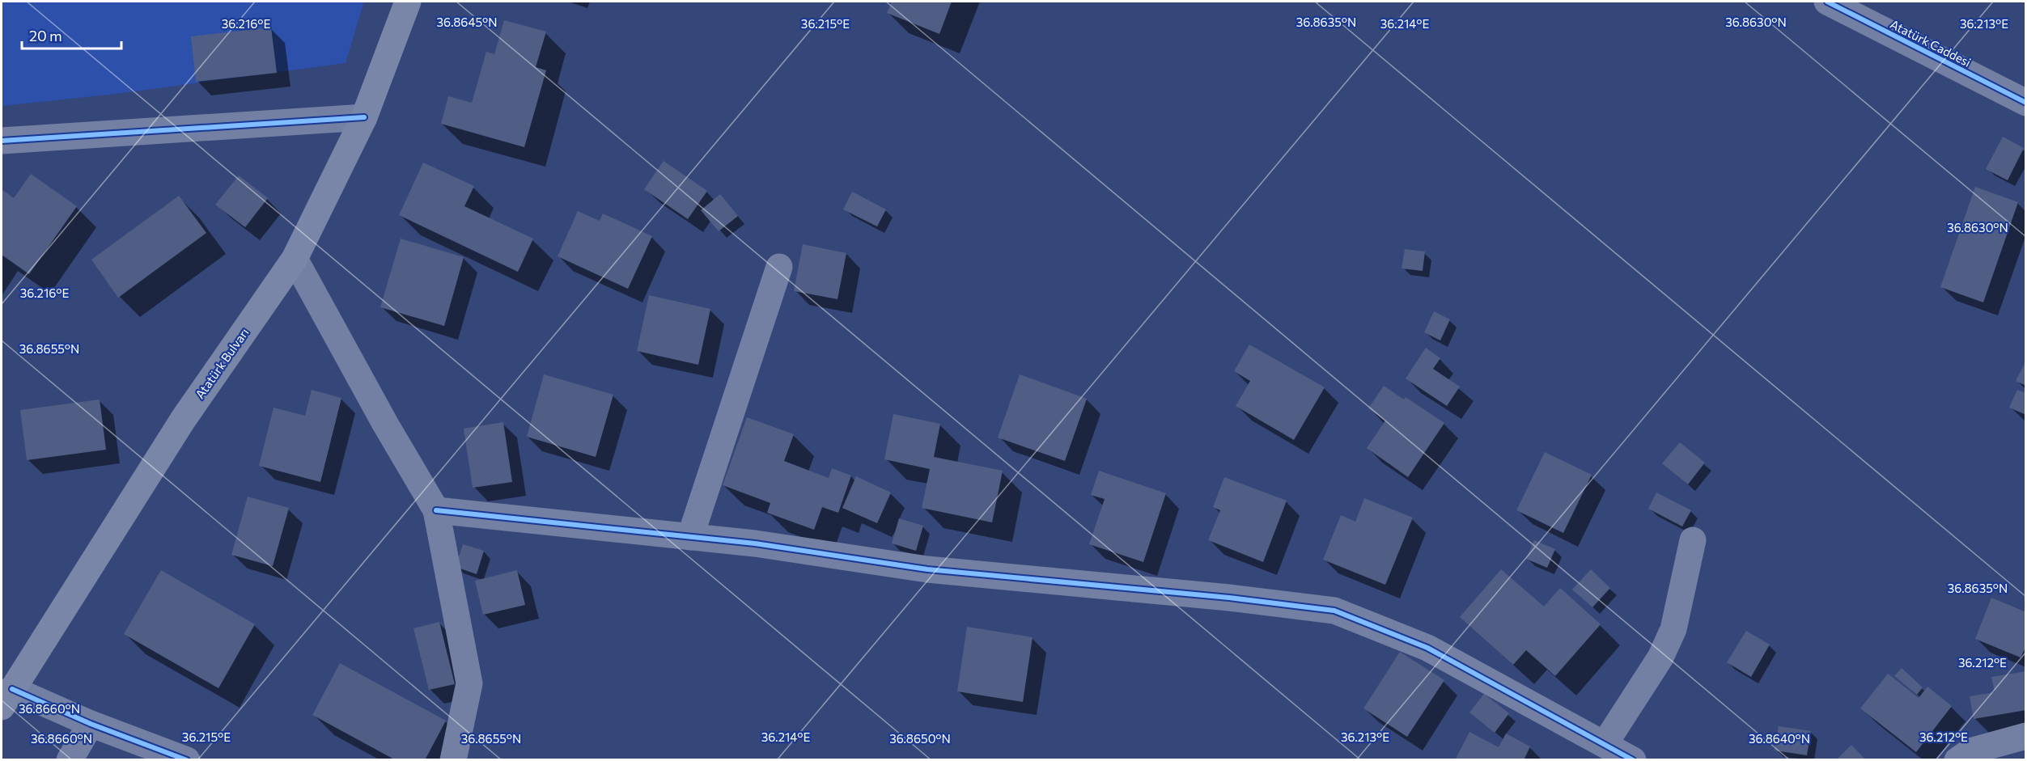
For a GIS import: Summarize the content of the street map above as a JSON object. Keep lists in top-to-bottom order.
{
  "streets": {
    "main road": ["Atatürk Bulvarı"],
    "street": ["Atatürk Caddesi"]
  },
  "scale_bar": "20 m",
  "coordinates": [
    "36.8630°N",
    "36.8645°N",
    "36.8635°N",
    "36.216°E",
    "36.215°E",
    "36.214°E",
    "36.213°E",
    "36.8655°N",
    "36.212°E",
    "36.8660°N",
    "36.8650°N",
    "36.8640°N"
  ]
}
